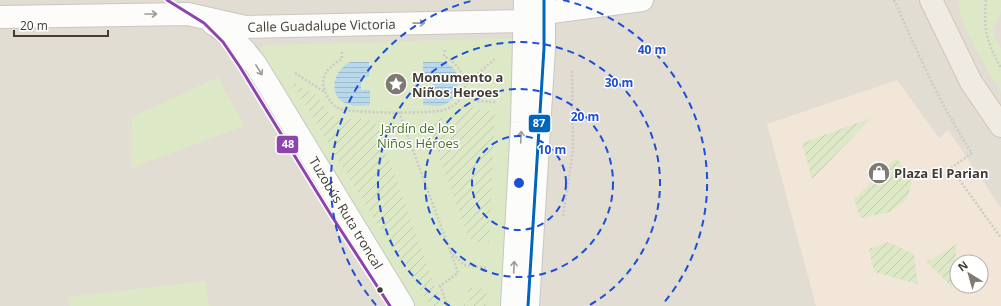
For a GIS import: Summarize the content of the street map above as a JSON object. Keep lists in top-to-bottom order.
{
  "streets": {
    "street": ["Calle Guadalupe Victoria", "Tuzobús Ruta troncal"]
  },
  "crossings": [
    ["Calle Guadalupe Victoria", "Tuzobús Ruta troncal"]
  ],
  "one_way": ["Calle Guadalupe Victoria"],
  "parks": ["Jardín de los Niños Héroes"],
  "places": {
    "place": ["Monumento a Niños Heroes"],
    "shop": ["Plaza El Parian"]
  },
  "lines": ["transit line 48", "transit line 87"],
  "scale_bar": "20 m",
  "north": "top left",
  "rings": [
    "40 m",
    "30 m",
    "20 m",
    "10 m"
  ]
}
